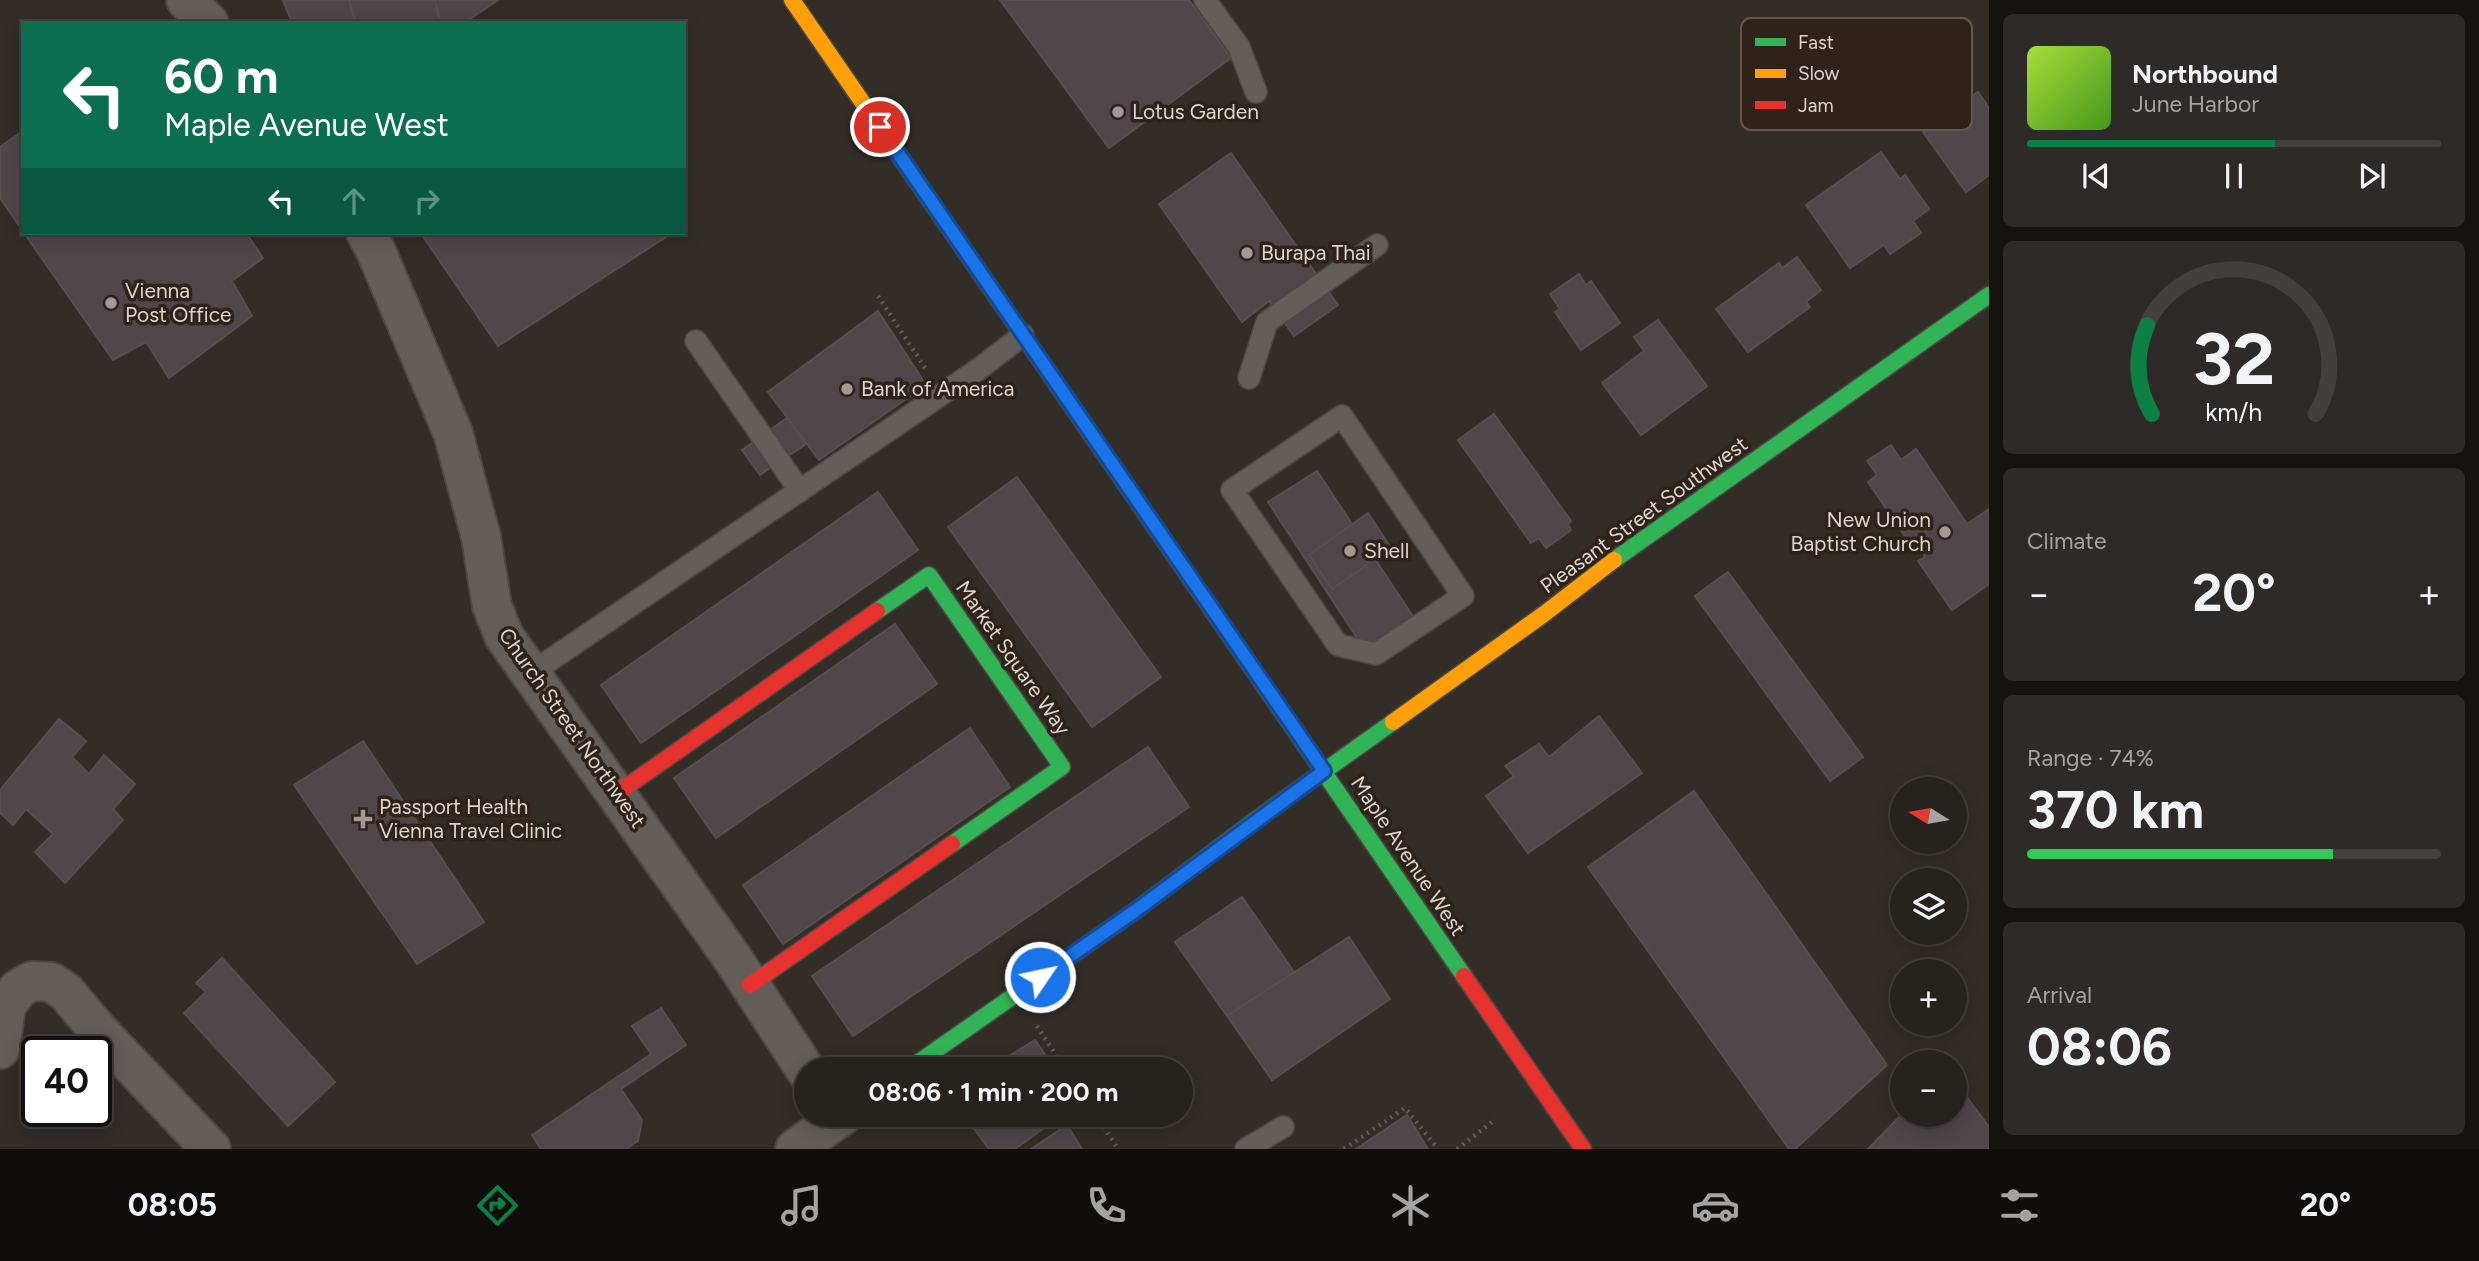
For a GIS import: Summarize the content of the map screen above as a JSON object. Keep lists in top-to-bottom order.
{
  "streets": {
    "street": [
      "Pleasant Street Southwest",
      "Market Square Way",
      "Church Street Northwest",
      "Maple Avenue West"
    ]
  },
  "crossings": [
    ["Pleasant Street Southwest", "Maple Avenue West"],
    ["Market Square Way", "Church Street Northwest"]
  ],
  "places": {
    "other": [
      "Lotus Garden",
      "Burapa Thai",
      "Vienna Post Office",
      "Bank of America",
      "New Union Baptist Church",
      "Shell"
    ],
    "health": ["Passport Health Vienna Travel Clinic"]
  },
  "legend": ["Fast", "Slow", "Jam"],
  "north": "left",
  "page": {
    "turn": ["60 m", "Maple Avenue West"],
    "song": ["Northbound", "June Harbor"],
    "tile": [
      "Climate",
      ["Range · 74%", "370 km"],
      ["Arrival", "08:06"]
    ],
    "heat": ["−", "20°", "+"],
    "map_buttons": ["+", "−"],
    "limit": "40",
    "trip": "08:06 · 1 min · 200 m",
    "tabs": ["08:05", "20°"],
    "gauge": ["32", "km/h"]
  }
}
